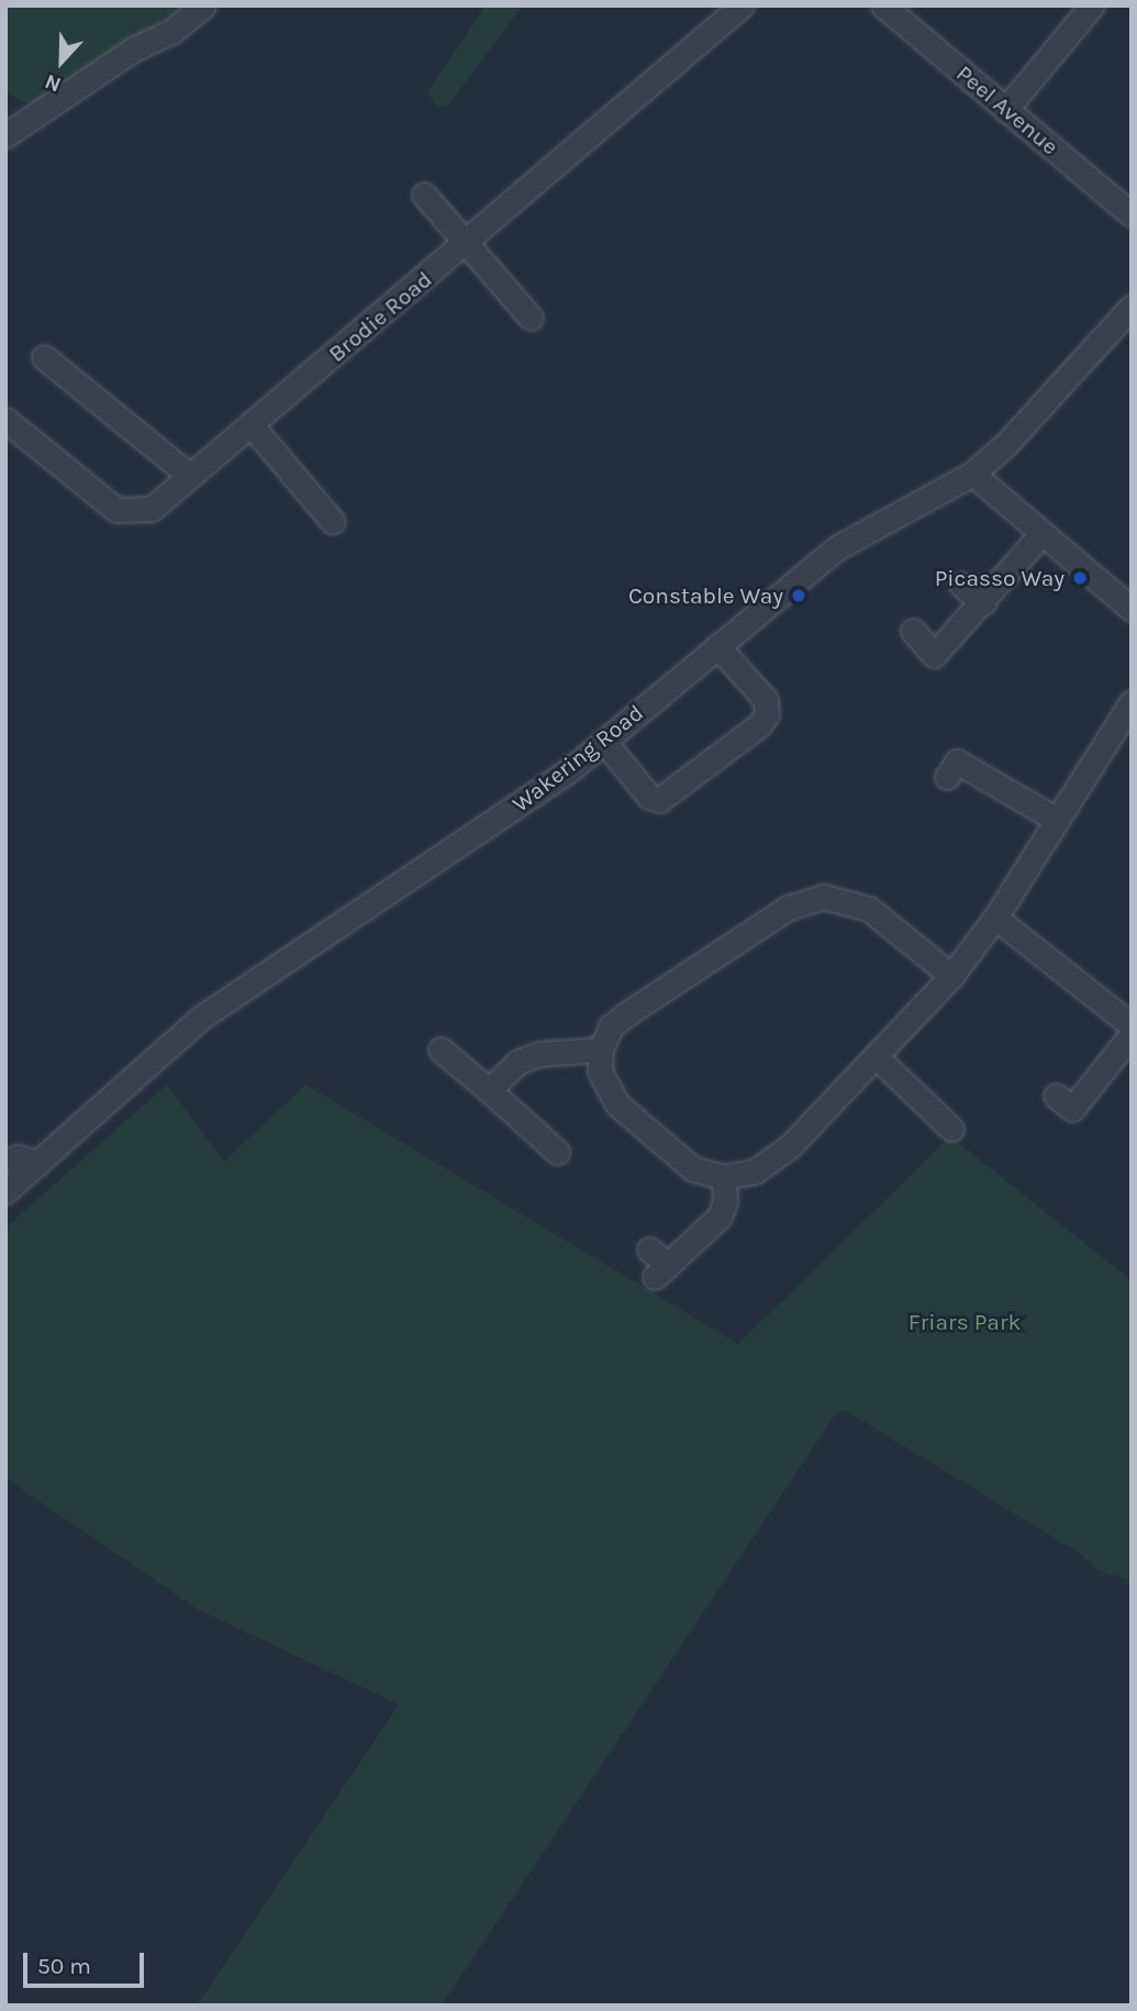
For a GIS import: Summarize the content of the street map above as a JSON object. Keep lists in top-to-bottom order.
{
  "streets": {
    "street": ["Peel Avenue", "Brodie Road", "Wakering Road"]
  },
  "parks": ["Friars Park"],
  "places": ["Picasso Way", "Constable Way"],
  "scale_bar": "50 m",
  "north": "bottom"
}
